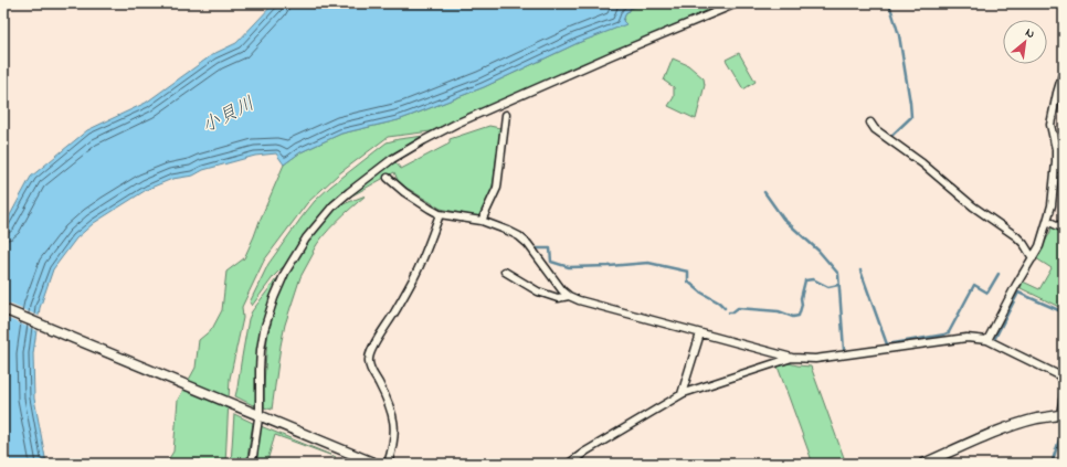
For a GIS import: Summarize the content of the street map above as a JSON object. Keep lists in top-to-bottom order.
{
  "water": ["小貝川"],
  "north": "top right"
}
